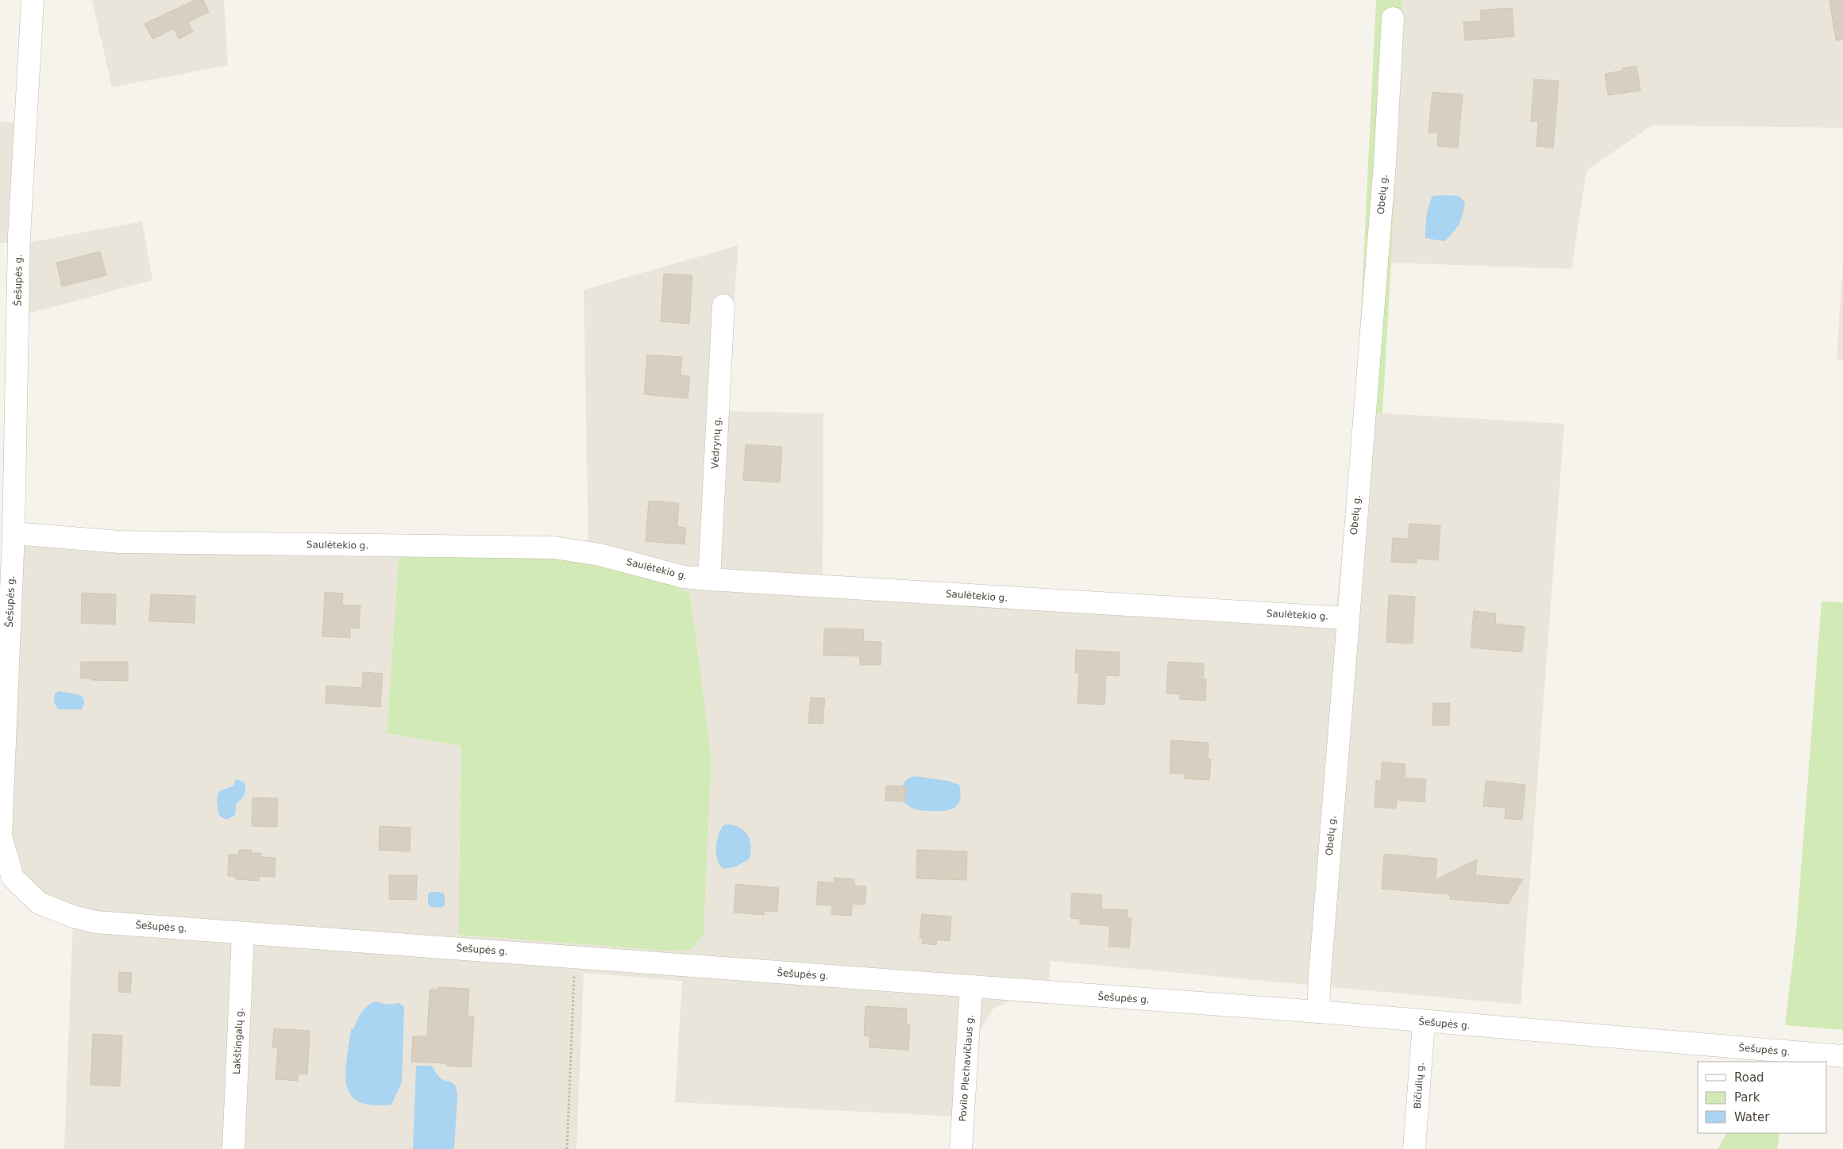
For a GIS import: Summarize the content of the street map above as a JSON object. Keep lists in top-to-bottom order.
{
  "streets": {
    "street": [
      "Obelų g.",
      "Šešupės g.",
      "Vėdrynų g.",
      "Saulėtekio g.",
      "Lakštingalų g.",
      "Povilo Plechavičiaus g.",
      "Bičiulių g."
    ]
  },
  "crossings": [
    ["Obelų g.", "Šešupės g."],
    ["Obelų g.", "Saulėtekio g."],
    ["Šešupės g.", "Saulėtekio g."],
    ["Šešupės g.", "Lakštingalų g."],
    ["Šešupės g.", "Povilo Plechavičiaus g."],
    ["Šešupės g.", "Bičiulių g."],
    ["Vėdrynų g.", "Saulėtekio g."]
  ],
  "legend": ["Road", "Park", "Water"]
}
